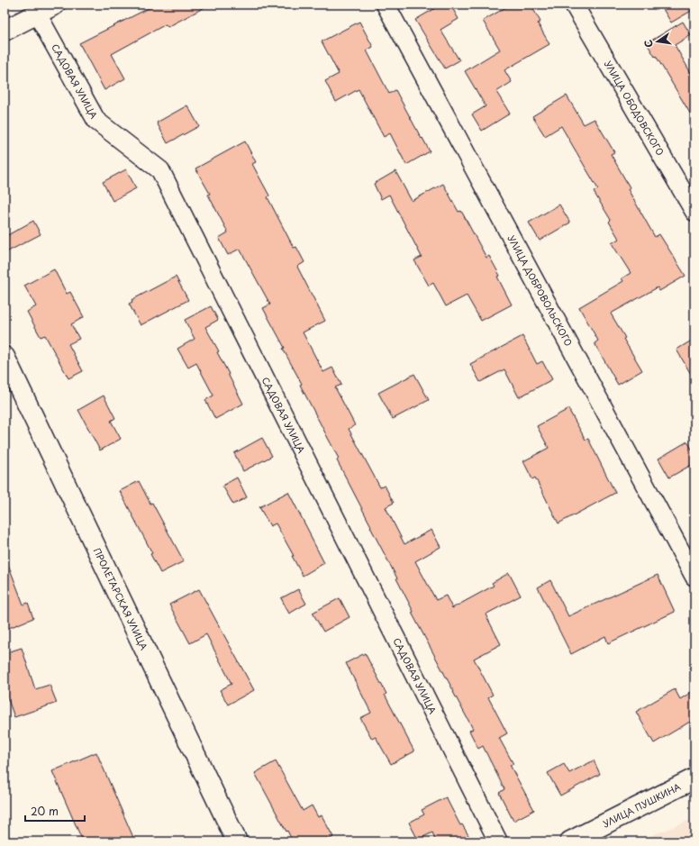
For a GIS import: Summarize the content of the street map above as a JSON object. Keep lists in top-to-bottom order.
{
  "streets": {
    "street": [
      "САДОВАЯ УЛИЦА",
      "УЛИЦА ОБОДОВСКОГО",
      "УЛИЦА ДОБРОВОЛЬСКОГО",
      "ПРОЛЕТАРСКАЯ УЛИЦА",
      "УЛИЦА ПУШКИНА"
    ]
  },
  "scale_bar": "20 m",
  "north": "left"
}
